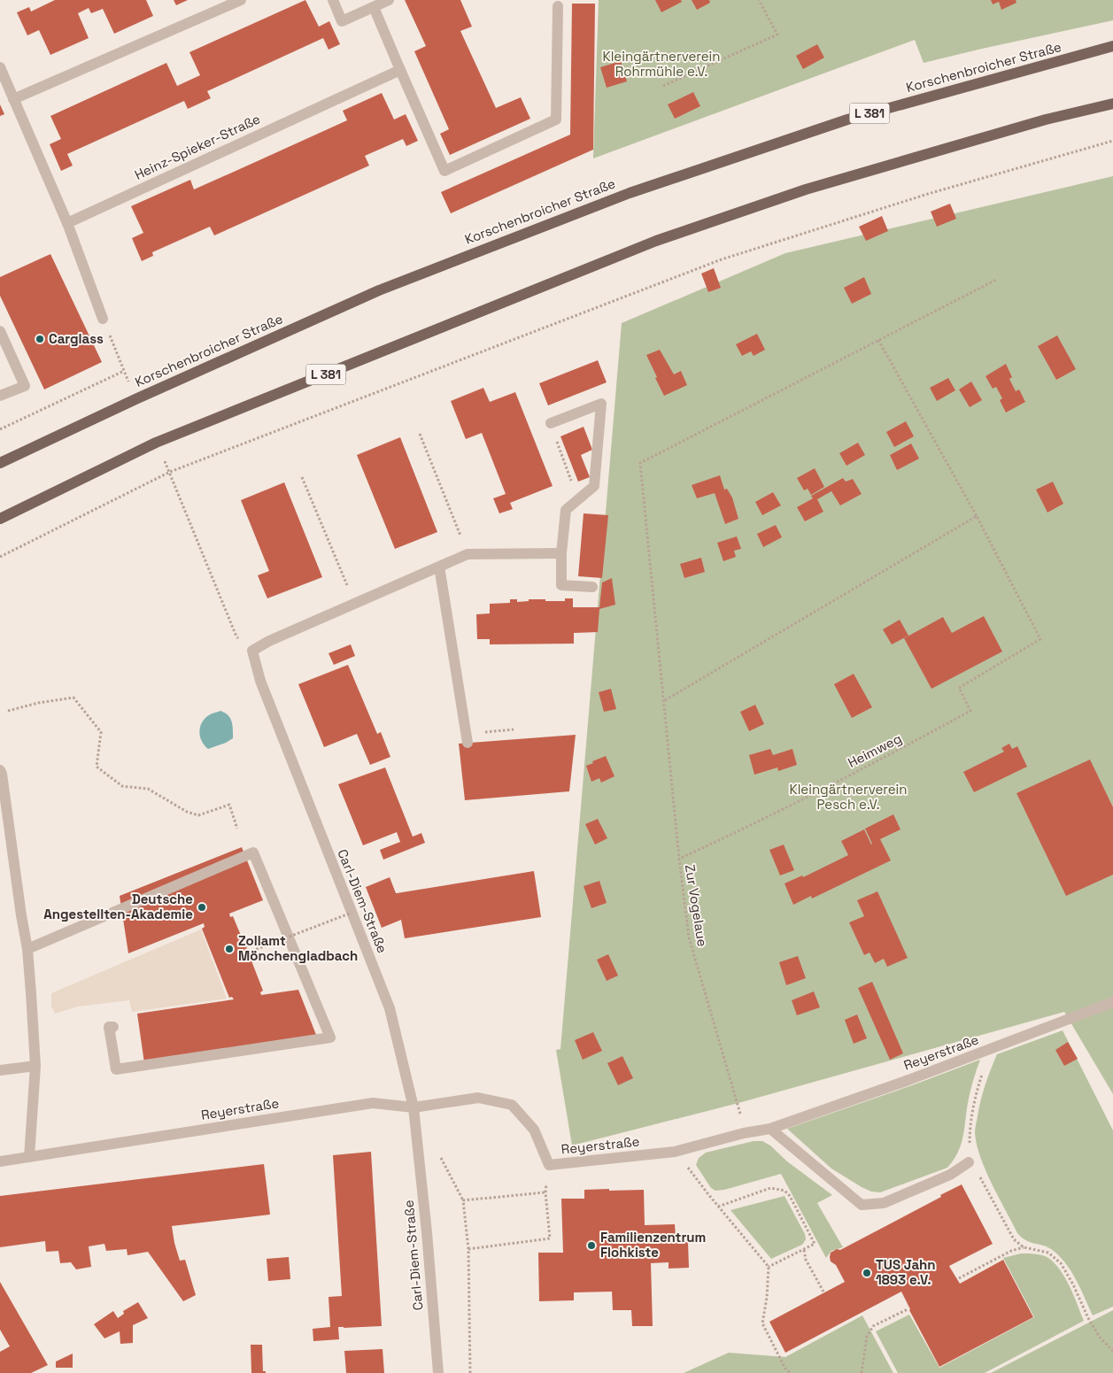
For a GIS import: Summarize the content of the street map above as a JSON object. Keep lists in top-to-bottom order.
{
  "streets": {
    "main road": ["Korschenbroicher Straße", "L 381"],
    "street": ["Heinz-Spieker-Straße", "Carl-Diem-Straße", "Reyerstraße"],
    "path": ["Heimweg", "Zur Vogelaue"]
  },
  "crossings": [
    ["Heimweg", "Zur Vogelaue"],
    ["Carl-Diem-Straße", "Reyerstraße"],
    ["Zur Vogelaue", "Reyerstraße"]
  ],
  "parks": ["Kleingärtnerverein Rohrmühle e.V.", "Kleingärtnerverein Pesch e.V."],
  "places": [
    "Carglass",
    "Deutsche Angestellten-Akademie",
    "Zollamt Mönchengladbach",
    "Familienzentrum Flohkiste",
    "TUS Jahn 1893 e.V."
  ]
}
